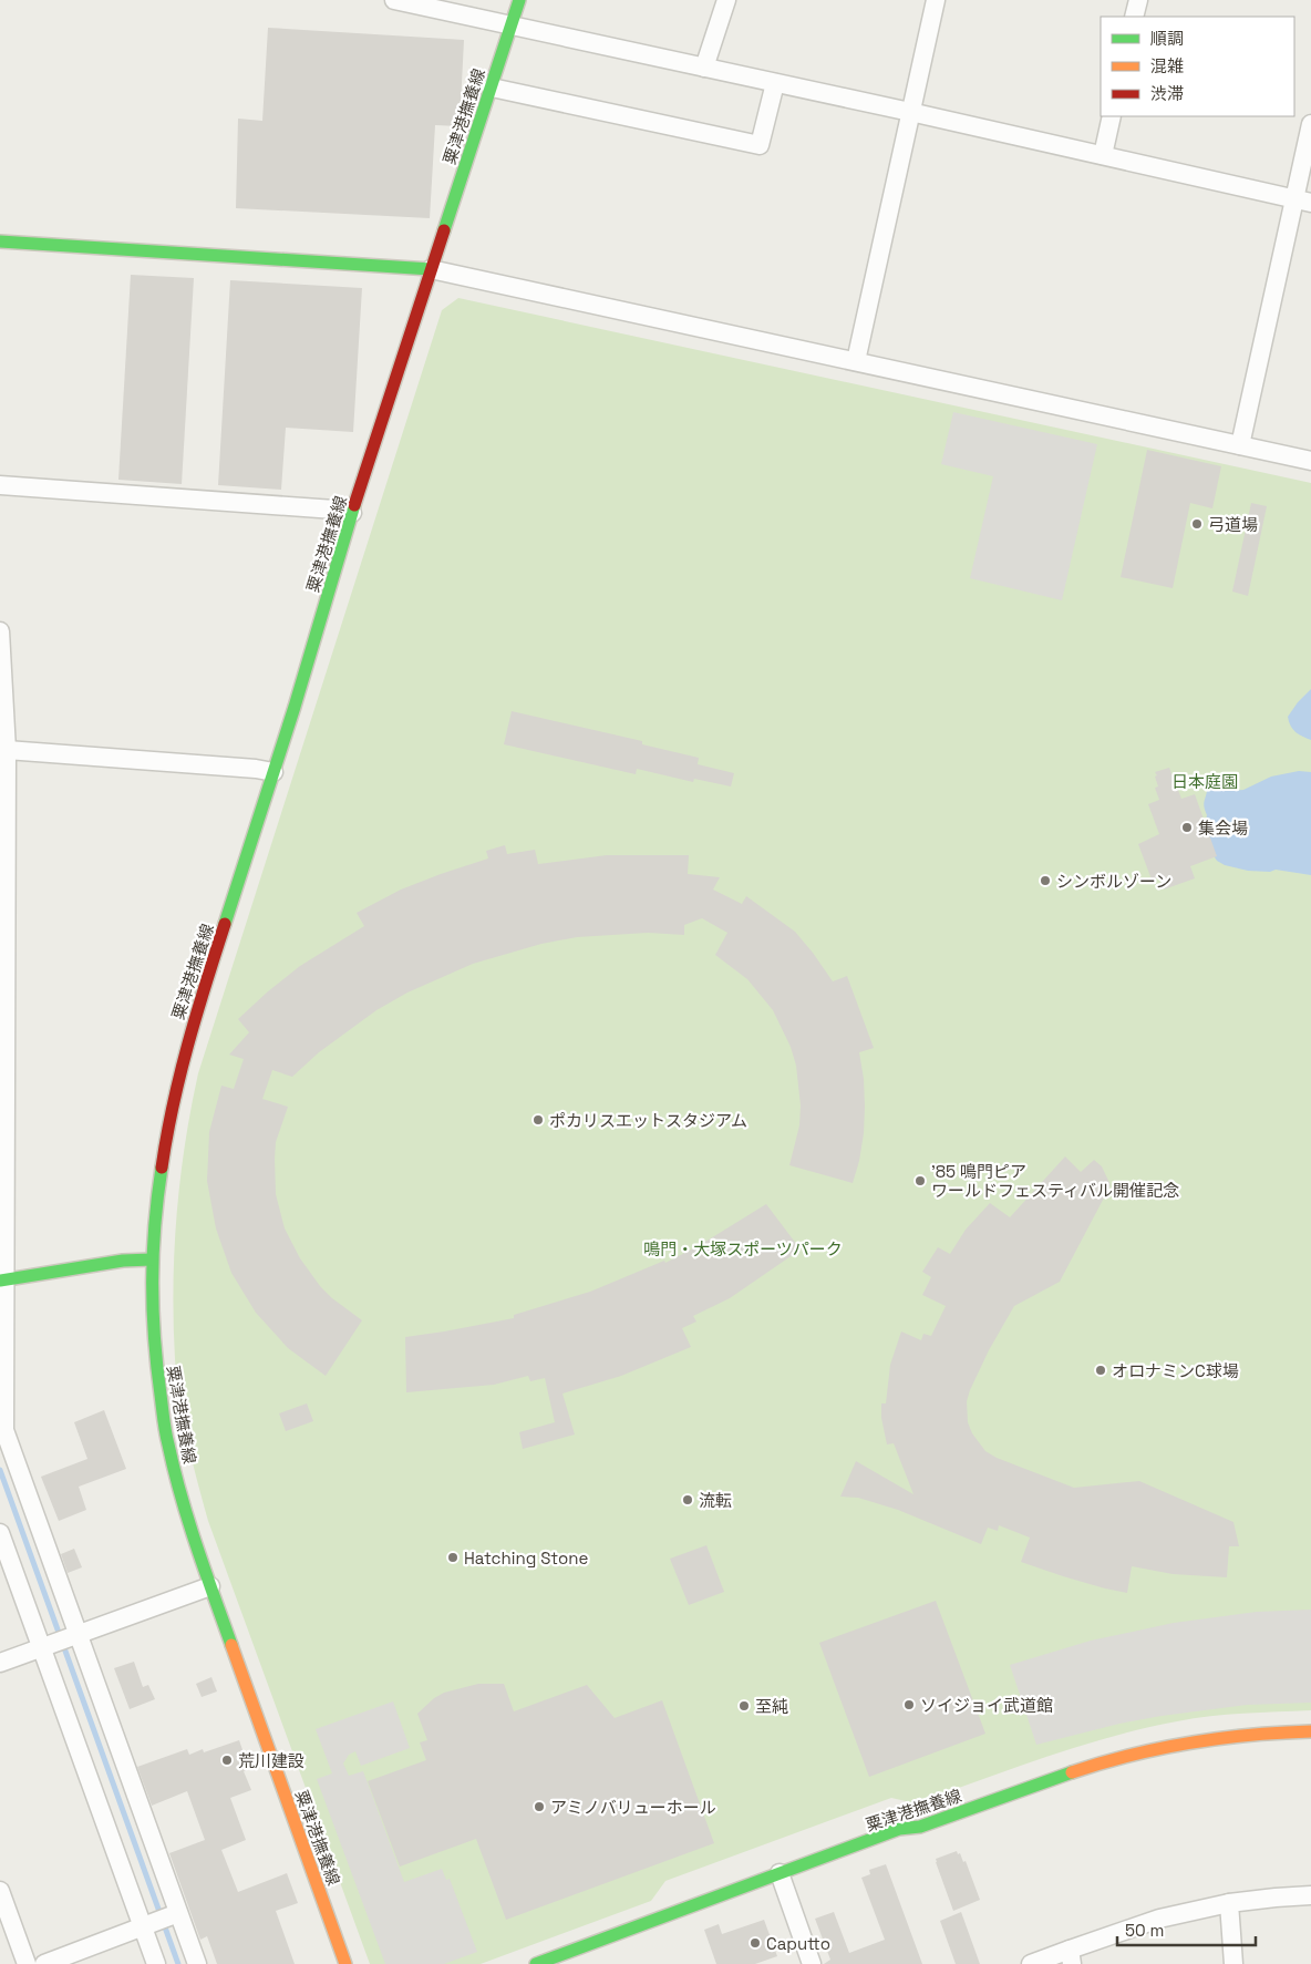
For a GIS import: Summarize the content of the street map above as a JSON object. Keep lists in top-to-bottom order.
{
  "streets": {
    "main road": ["粟津港撫養線"]
  },
  "parks": ["日本庭園", "鳴門・大塚スポーツパーク"],
  "places": [
    "弓道場",
    "集会場",
    "シンボルゾーン",
    "ポカリスエットスタジアム",
    "'85 鳴門ピア ワールドフェスティバル開催記念",
    "オロナミンC球場",
    "流転",
    "Hatching Stone",
    "ソイジョイ武道館",
    "至純",
    "荒川建設",
    "アミノバリューホール",
    "Caputto"
  ],
  "legend": ["順調", "混雑", "渋滞"],
  "scale_bar": "50 m"
}
